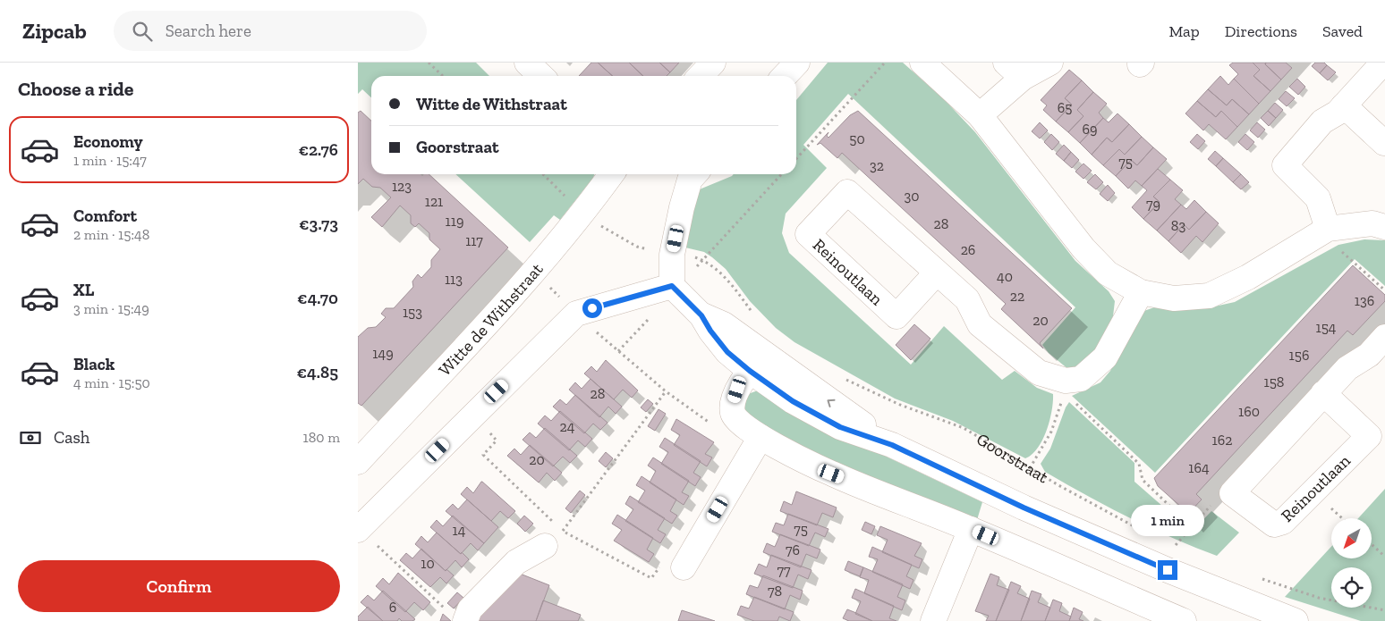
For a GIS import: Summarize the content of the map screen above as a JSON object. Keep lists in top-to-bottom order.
{
  "streets": {
    "street": ["Reinoutlaan", "Witte de Withstraat"],
    "path": ["Goorstraat"]
  },
  "house_numbers": [
    "65",
    "69",
    "50",
    "75",
    "32",
    "123",
    "30",
    "121",
    "79",
    "119",
    "28",
    "83",
    "117",
    "26",
    "40",
    "113",
    "22",
    "136",
    "153",
    "20",
    "154",
    "149",
    "156",
    "158",
    "28",
    "160",
    "24",
    "162",
    "20",
    "164",
    "75",
    "14",
    "76",
    "10",
    "77",
    "78",
    "6"
  ],
  "north": "bottom left",
  "page": {
    "header": "Zipcab",
    "search": "Search here",
    "nav": ["Map", "Directions", "Saved"],
    "heading": "Choose a ride",
    "banner": ["Witte de Withstraat", "Goorstraat"],
    "list": [
      {
        "name": "Economy",
        "note": "1 min · 15:47",
        "value": "€2.76"
      },
      {
        "name": "Comfort",
        "note": "2 min · 15:48",
        "value": "€3.73"
      },
      {
        "name": "XL",
        "note": "3 min · 15:49",
        "value": "€4.70"
      },
      {
        "name": "Black",
        "note": "4 min · 15:50",
        "value": "€4.85"
      }
    ],
    "pay": ["Cash", "180 m"],
    "bubble": "1 min",
    "buttons": "Confirm"
  }
}
